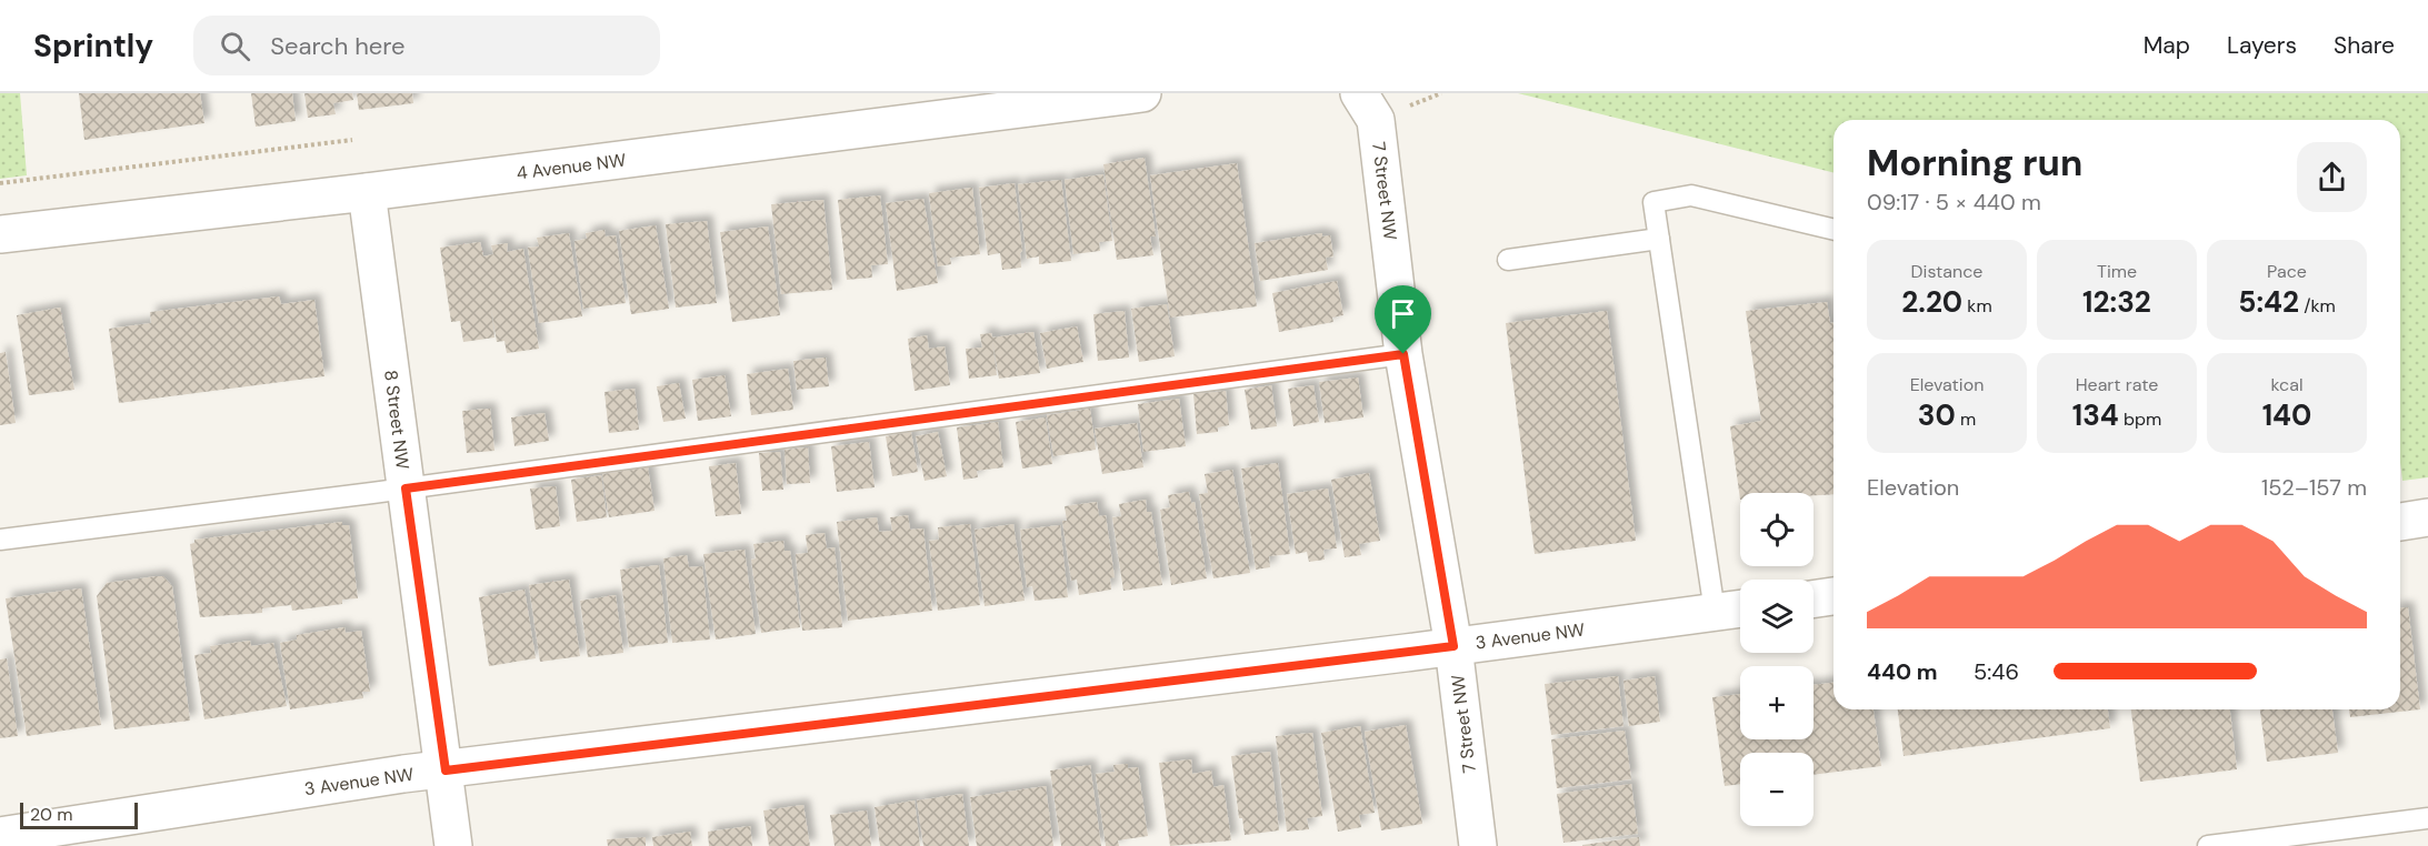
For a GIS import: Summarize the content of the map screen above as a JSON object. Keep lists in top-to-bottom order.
{
  "streets": {
    "street": [
      "4 Avenue NW",
      "7 Street NW",
      "8 Street NW",
      "3 Avenue NW"
    ]
  },
  "crossings": [
    ["4 Avenue NW", "8 Street NW"],
    ["7 Street NW", "3 Avenue NW"],
    ["8 Street NW", "3 Avenue NW"]
  ],
  "scale_bar": "20 m",
  "page": {
    "header": "Sprintly",
    "search": "Search here",
    "nav": ["Map", "Layers", "Share"],
    "heading": ["Morning run", "09:17 · 5 × 440 m"],
    "stats": [
      ["Distance", "2.20 km"],
      ["Time", "12:32"],
      ["Pace", "5:42 /km"],
      ["Elevation", "30 m"],
      ["Heart rate", "134 bpm"],
      ["kcal", "140"]
    ],
    "chart": ["Elevation", "152–157 m"],
    "map_buttons": ["+", "−"],
    "list": [
      {
        "name": "440 m",
        "note": "5:46"
      }
    ],
    "scale": "20 m"
  }
}
